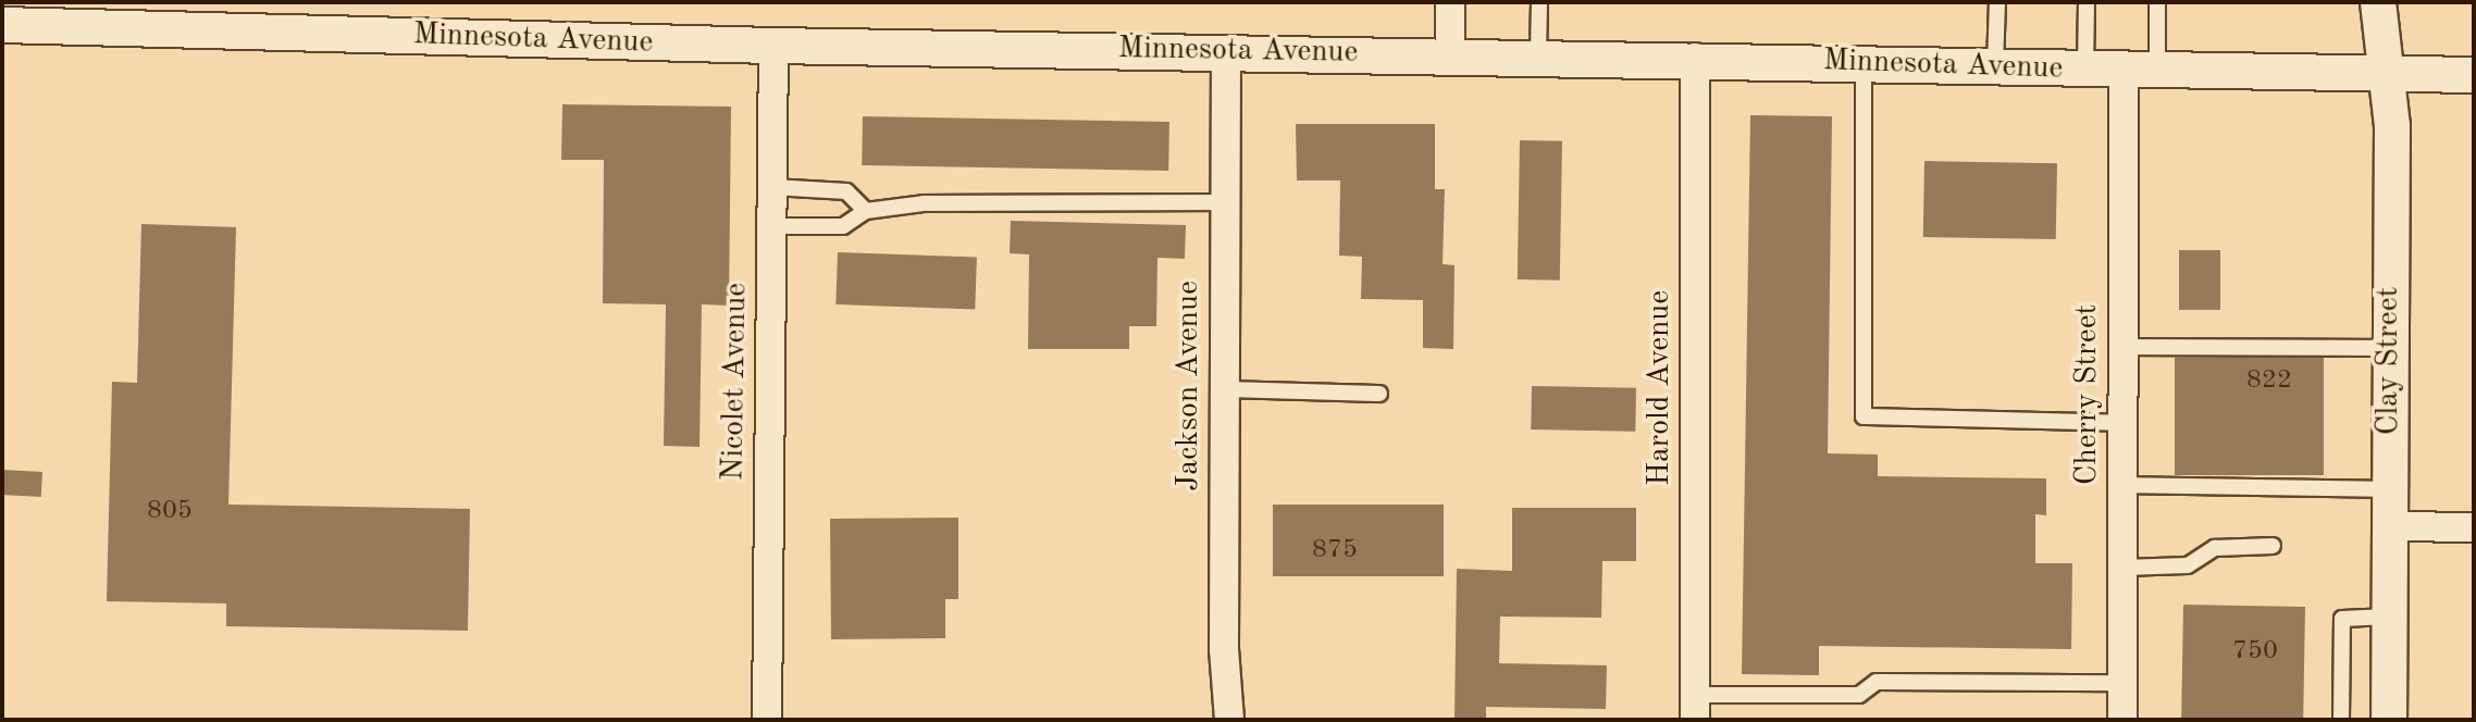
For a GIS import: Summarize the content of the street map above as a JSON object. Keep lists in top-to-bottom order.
{
  "streets": {
    "street": [
      "Minnesota Avenue",
      "Clay Street",
      "Nicolet Avenue",
      "Jackson Avenue",
      "Harold Avenue",
      "Cherry Street"
    ]
  },
  "crossings": [
    ["Minnesota Avenue", "Clay Street"],
    ["Minnesota Avenue", "Nicolet Avenue"],
    ["Minnesota Avenue", "Jackson Avenue"],
    ["Minnesota Avenue", "Harold Avenue"],
    ["Minnesota Avenue", "Cherry Street"]
  ],
  "house_numbers": [
    "822",
    "805",
    "875",
    "750"
  ]
}
